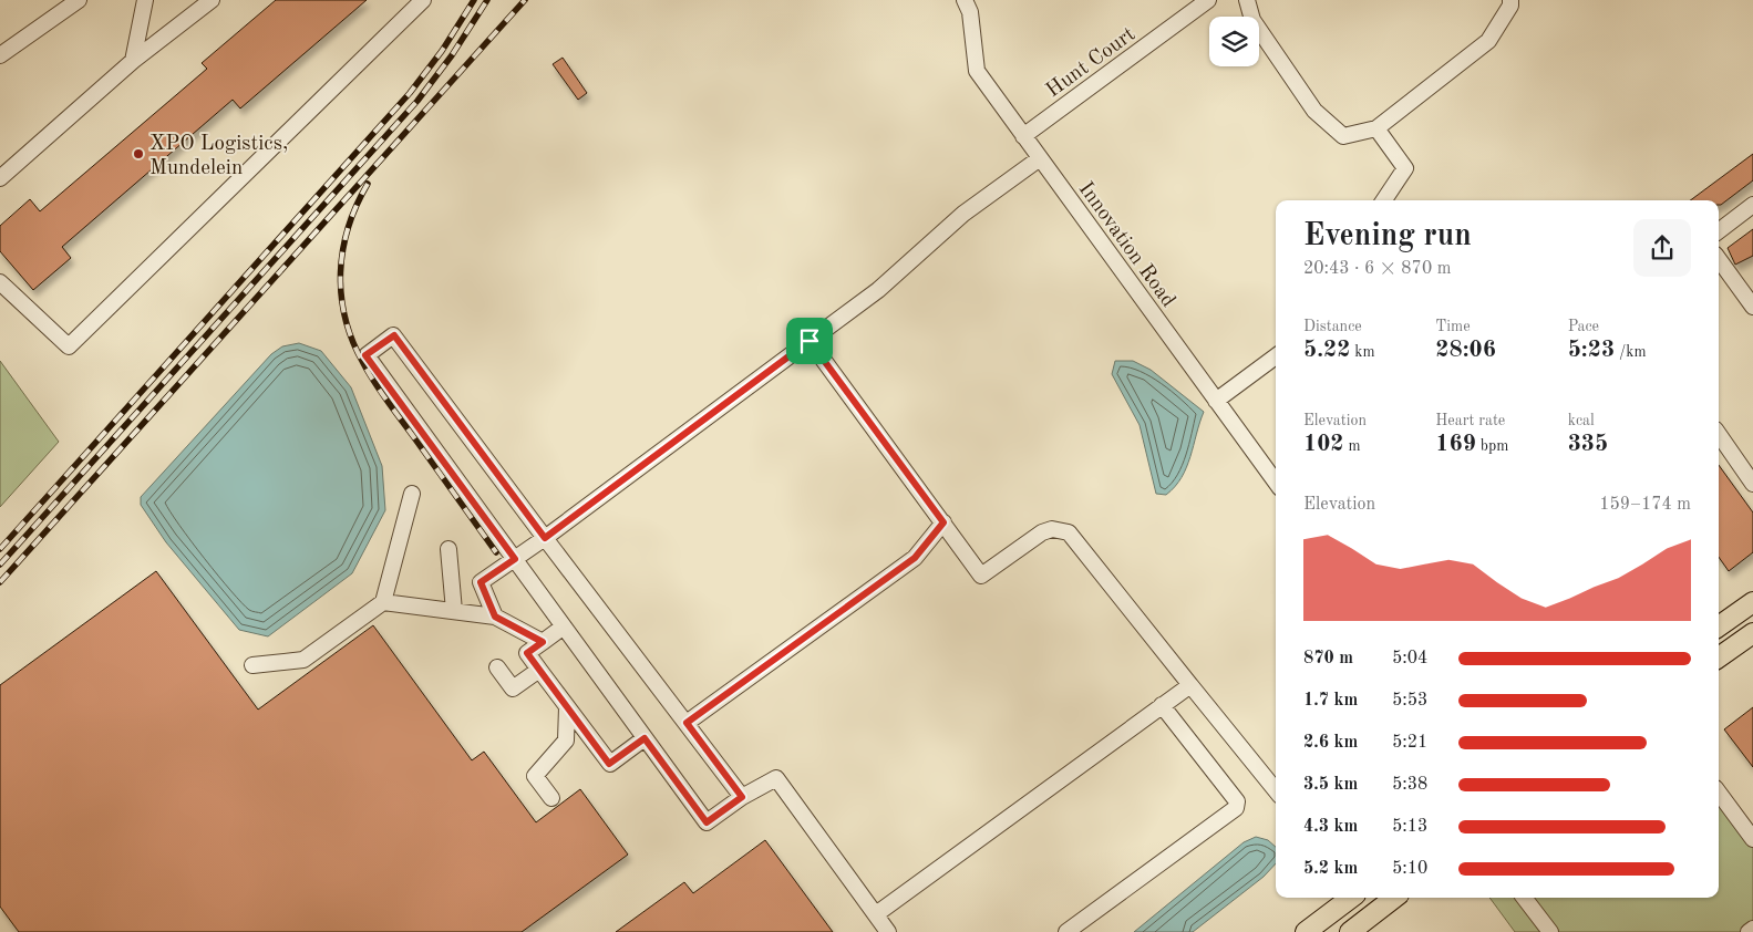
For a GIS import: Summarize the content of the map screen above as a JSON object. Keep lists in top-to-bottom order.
{
  "streets": {
    "lane": ["Hunt Court", "Innovation Road"]
  },
  "crossings": [
    ["Hunt Court", "Innovation Road"]
  ],
  "places": ["XPO Logistics, Mundelein"],
  "page": {
    "heading": ["Evening run", "20:43 · 6 × 870 m"],
    "stats": [
      ["Distance", "5.22 km"],
      ["Time", "28:06"],
      ["Pace", "5:23 /km"],
      ["Elevation", "102 m"],
      ["Heart rate", "169 bpm"],
      ["kcal", "335"]
    ],
    "chart": ["Elevation", "159–174 m"],
    "list": [
      {
        "name": "870 m",
        "note": "5:04"
      },
      {
        "name": "1.7 km",
        "note": "5:53"
      },
      {
        "name": "2.6 km",
        "note": "5:21"
      },
      {
        "name": "3.5 km",
        "note": "5:38"
      },
      {
        "name": "4.3 km",
        "note": "5:13"
      },
      {
        "name": "5.2 km",
        "note": "5:10"
      }
    ]
  }
}
